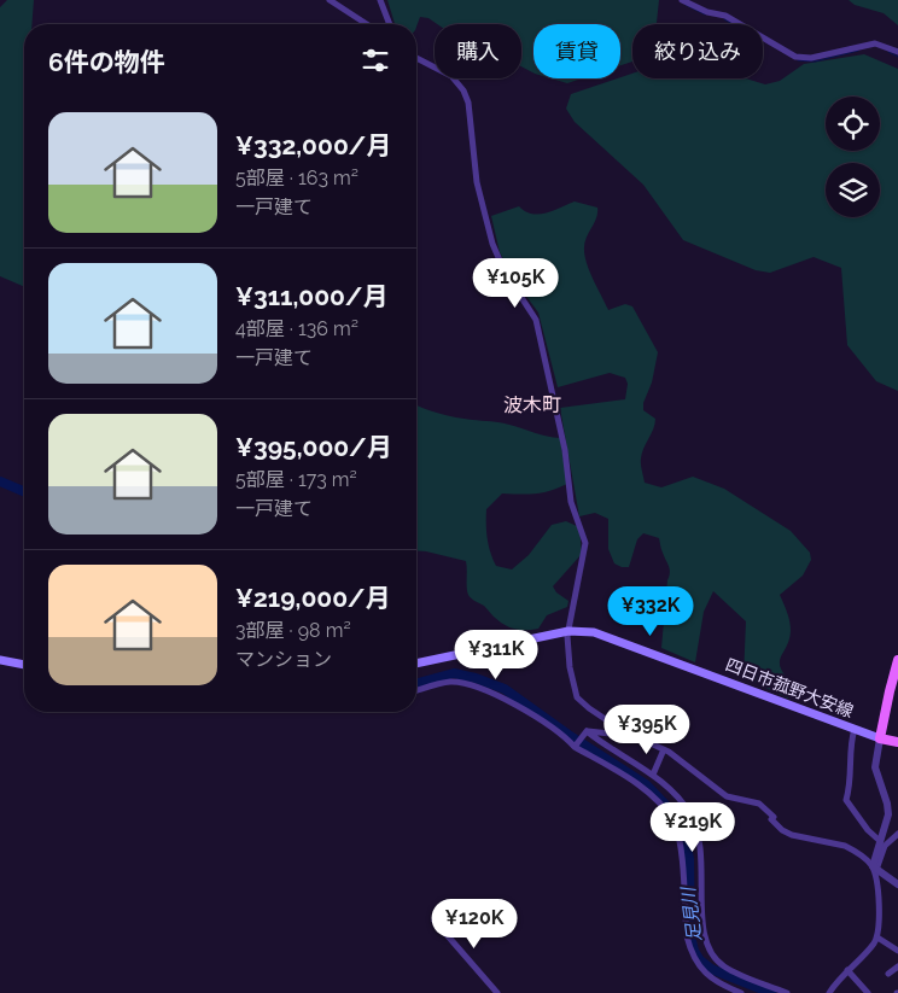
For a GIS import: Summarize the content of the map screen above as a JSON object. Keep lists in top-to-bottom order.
{
  "streets": {
    "main road": ["四日市菰野大安線"]
  },
  "districts": ["波木町"],
  "water": ["足見川"],
  "page": {
    "chip": ["購入", "賃貸", "絞り込み"],
    "heading": "6件の物件",
    "list": [
      {
        "name": "¥332,000/月",
        "note": "5部屋 · 163 m² · 一戸建て"
      },
      {
        "name": "¥311,000/月",
        "note": "4部屋 · 136 m² · 一戸建て"
      },
      {
        "name": "¥395,000/月",
        "note": "5部屋 · 173 m² · 一戸建て"
      },
      {
        "name": "¥219,000/月",
        "note": "3部屋 · 98 m² · マンション"
      }
    ],
    "price": [
      "¥105K",
      "¥332K",
      "¥311K",
      "¥395K",
      "¥219K",
      "¥120K"
    ]
  }
}
